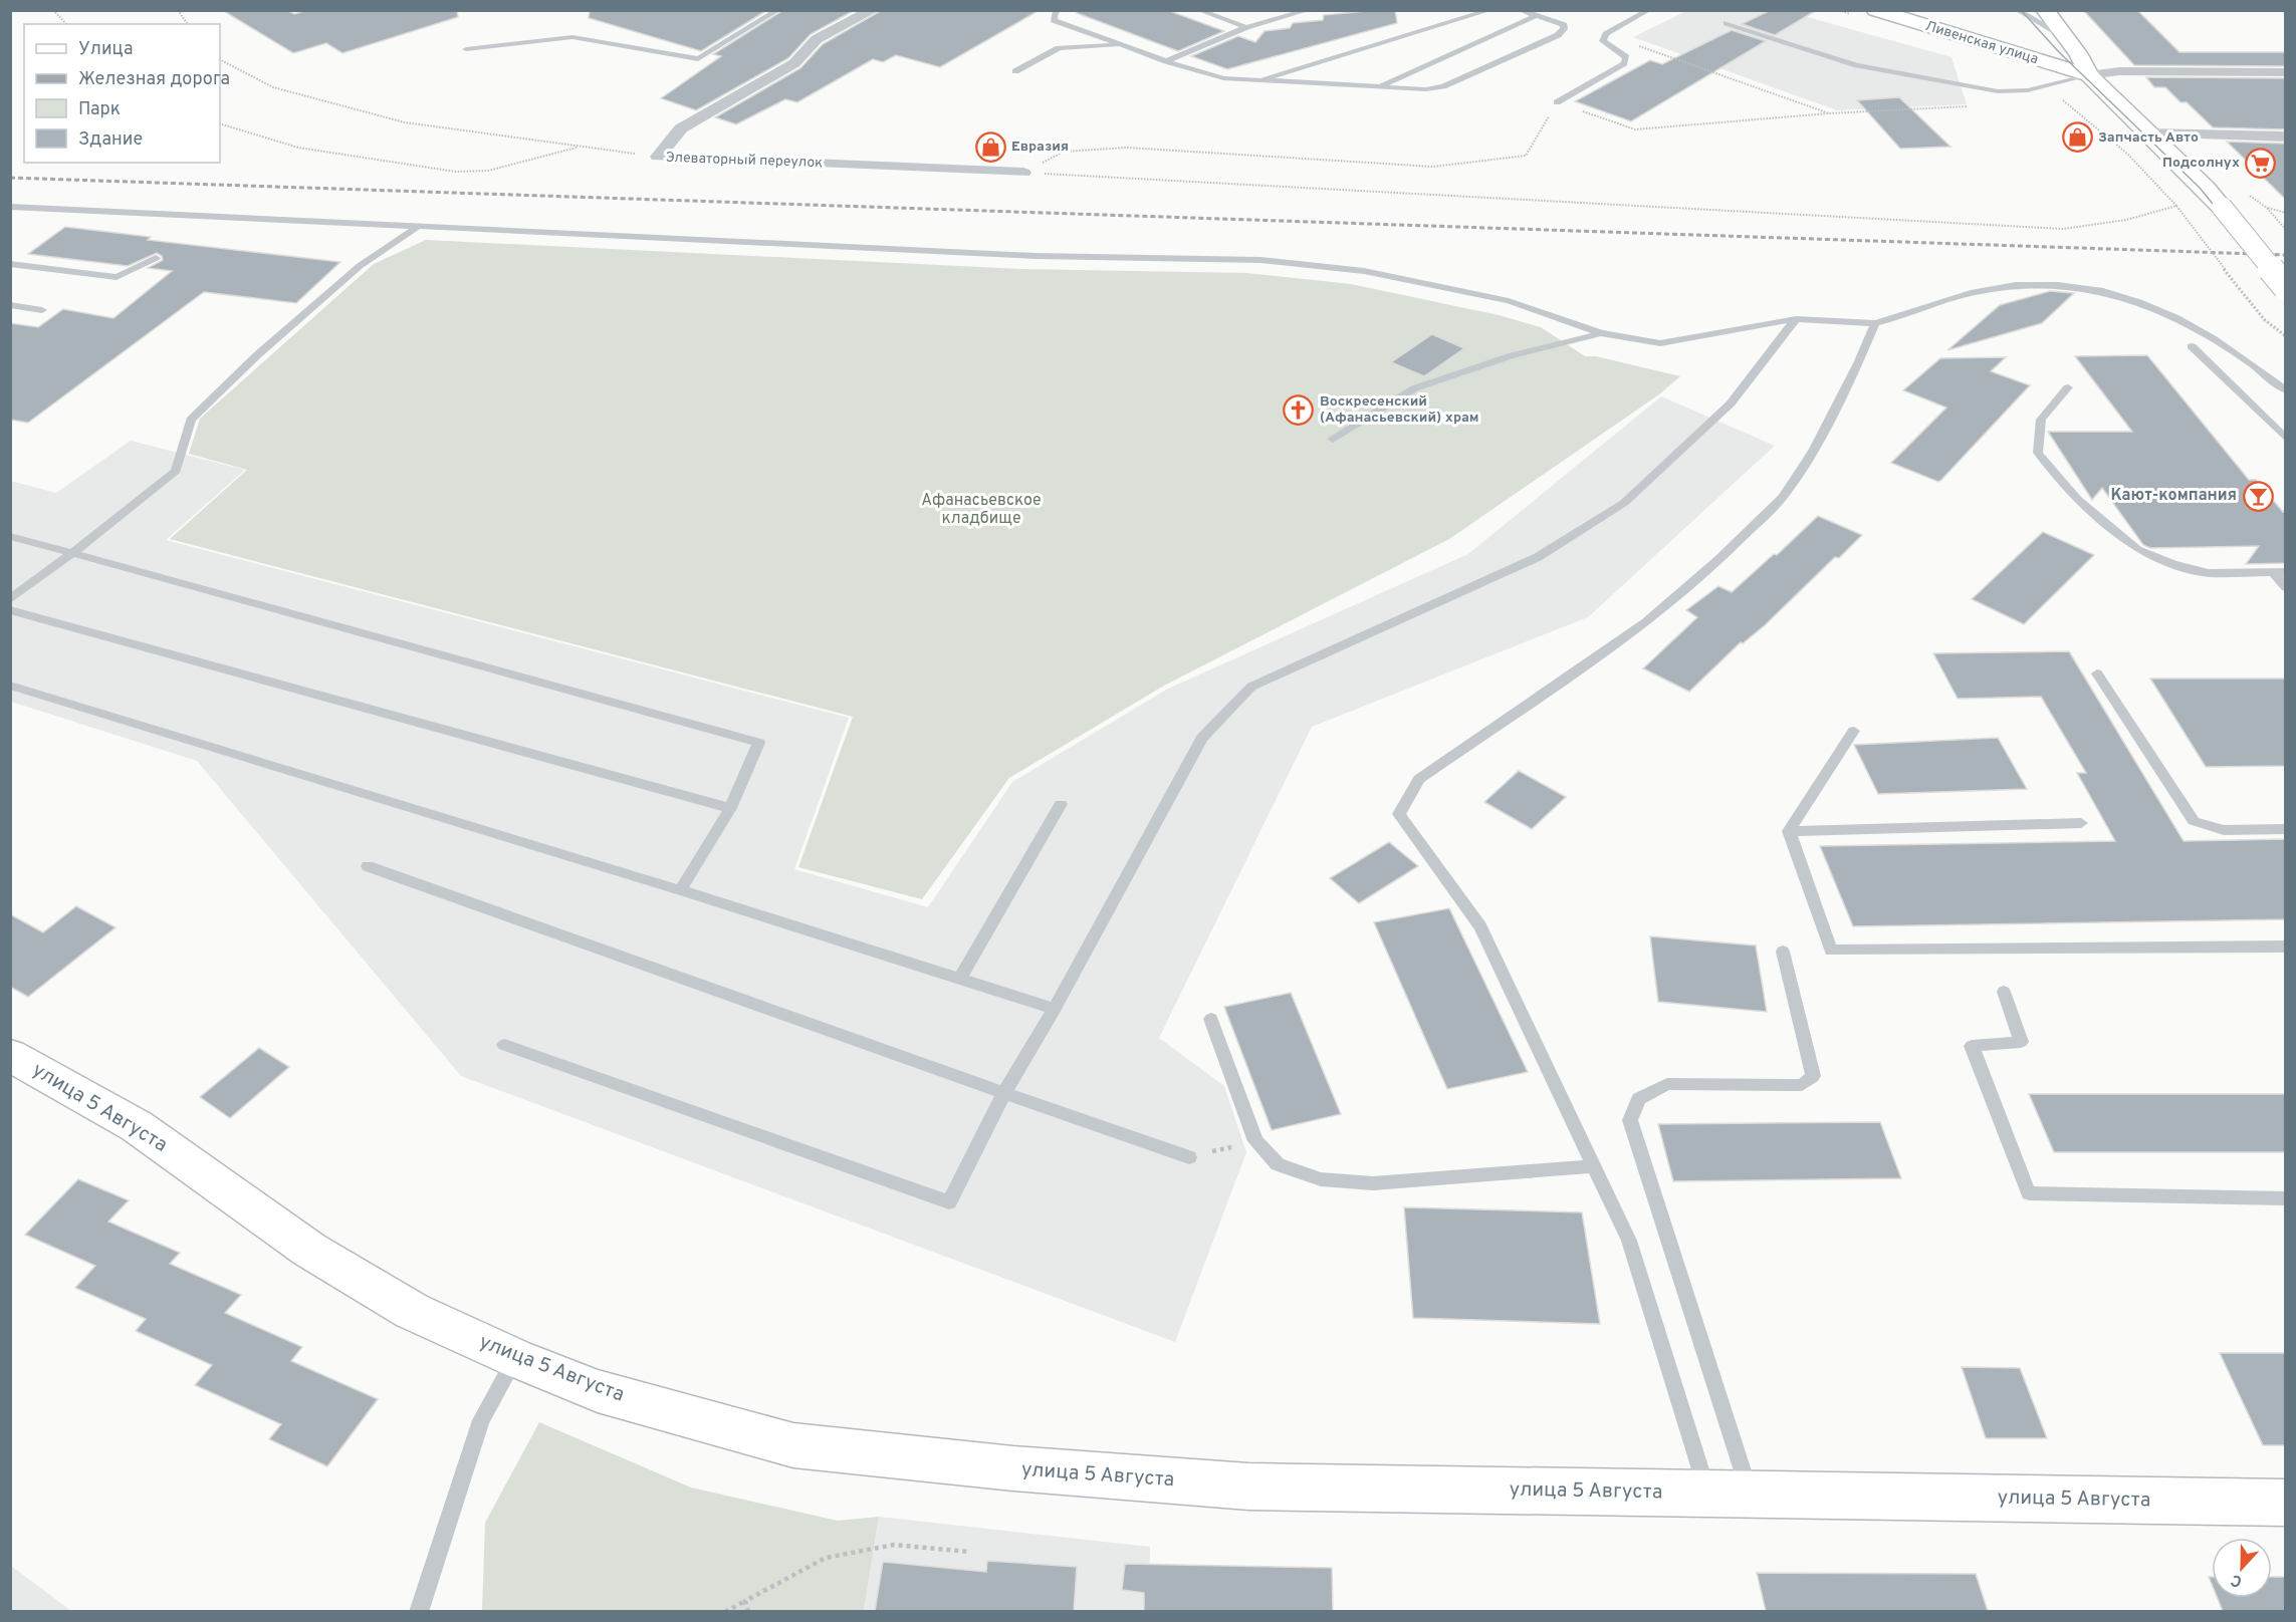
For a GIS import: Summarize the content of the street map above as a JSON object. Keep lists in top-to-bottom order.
{
  "streets": {
    "main road": ["Ливенская улица", "улица 5 Августа"],
    "street": ["Элеваторный переулок"]
  },
  "parks": ["Афанасьевское кладбище"],
  "places": {
    "shop": ["Запчасть Авто", "Евразия"],
    "supermarket": ["Подсолнух"],
    "church": ["Воскресенский (Афанасьевский) храм"],
    "bar": ["Кают-компания"]
  },
  "legend": [
    "Улица",
    "Железная дорога",
    "Парк",
    "Здание"
  ],
  "north": "bottom"
}
